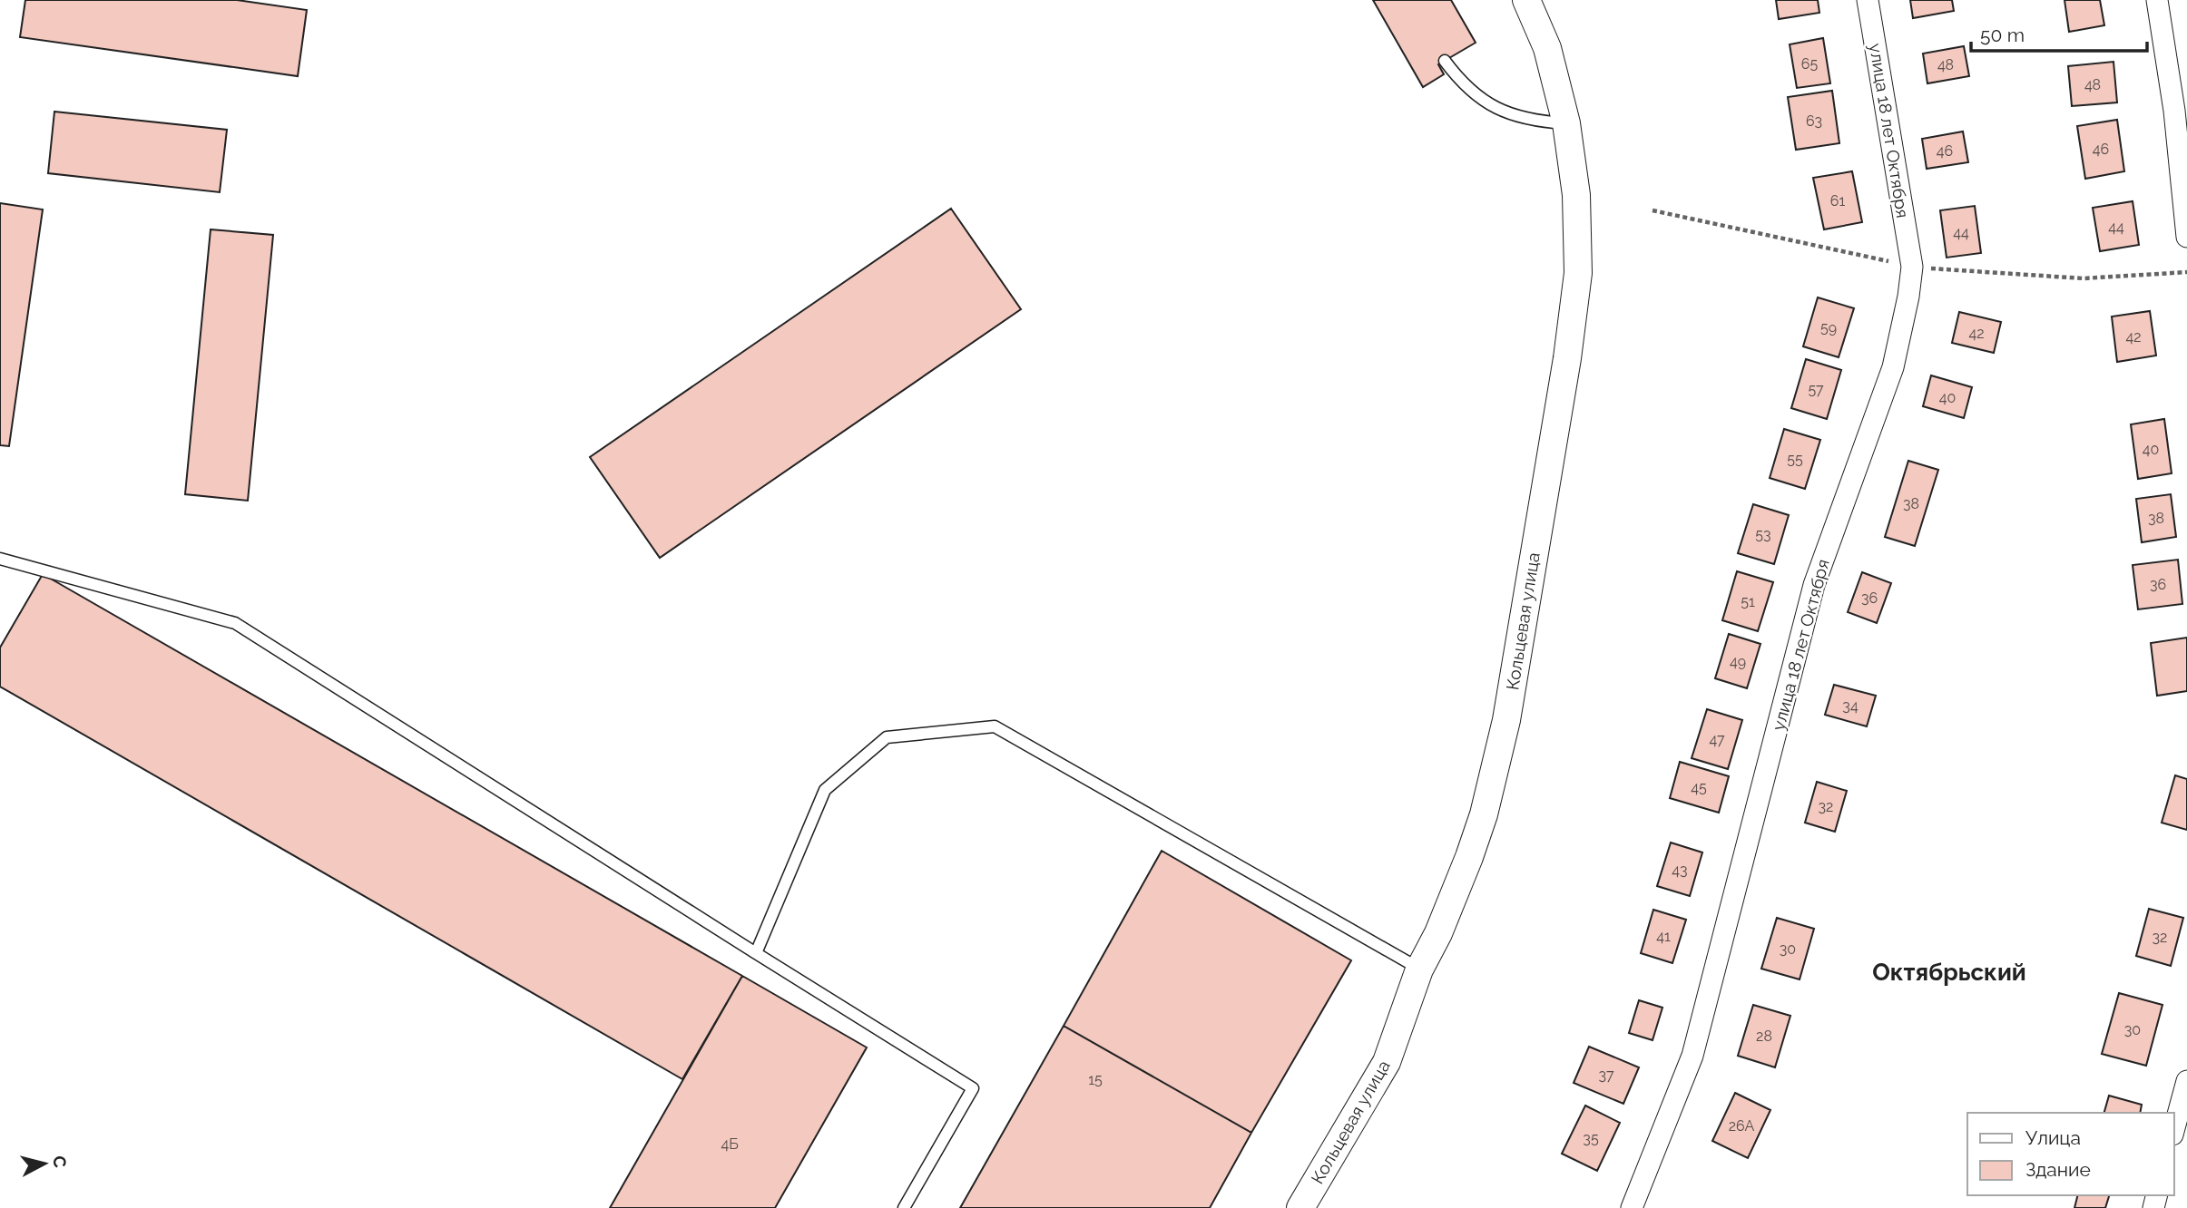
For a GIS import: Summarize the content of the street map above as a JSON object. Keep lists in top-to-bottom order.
{
  "streets": {
    "street": ["улица 18 лет Октября", "Кольцевая улица"]
  },
  "districts": ["Октябрьский"],
  "house_numbers": [
    "65",
    "48",
    "48",
    "63",
    "46",
    "46",
    "61",
    "44",
    "44",
    "59",
    "42",
    "42",
    "57",
    "40",
    "40",
    "55",
    "38",
    "38",
    "53",
    "36",
    "36",
    "51",
    "49",
    "34",
    "47",
    "45",
    "32",
    "43",
    "41",
    "32",
    "30",
    "30",
    "28",
    "37",
    "15",
    "26А",
    "35",
    "4Б"
  ],
  "legend": ["Улица", "Здание"],
  "scale_bar": "50 m",
  "north": "right"
}
